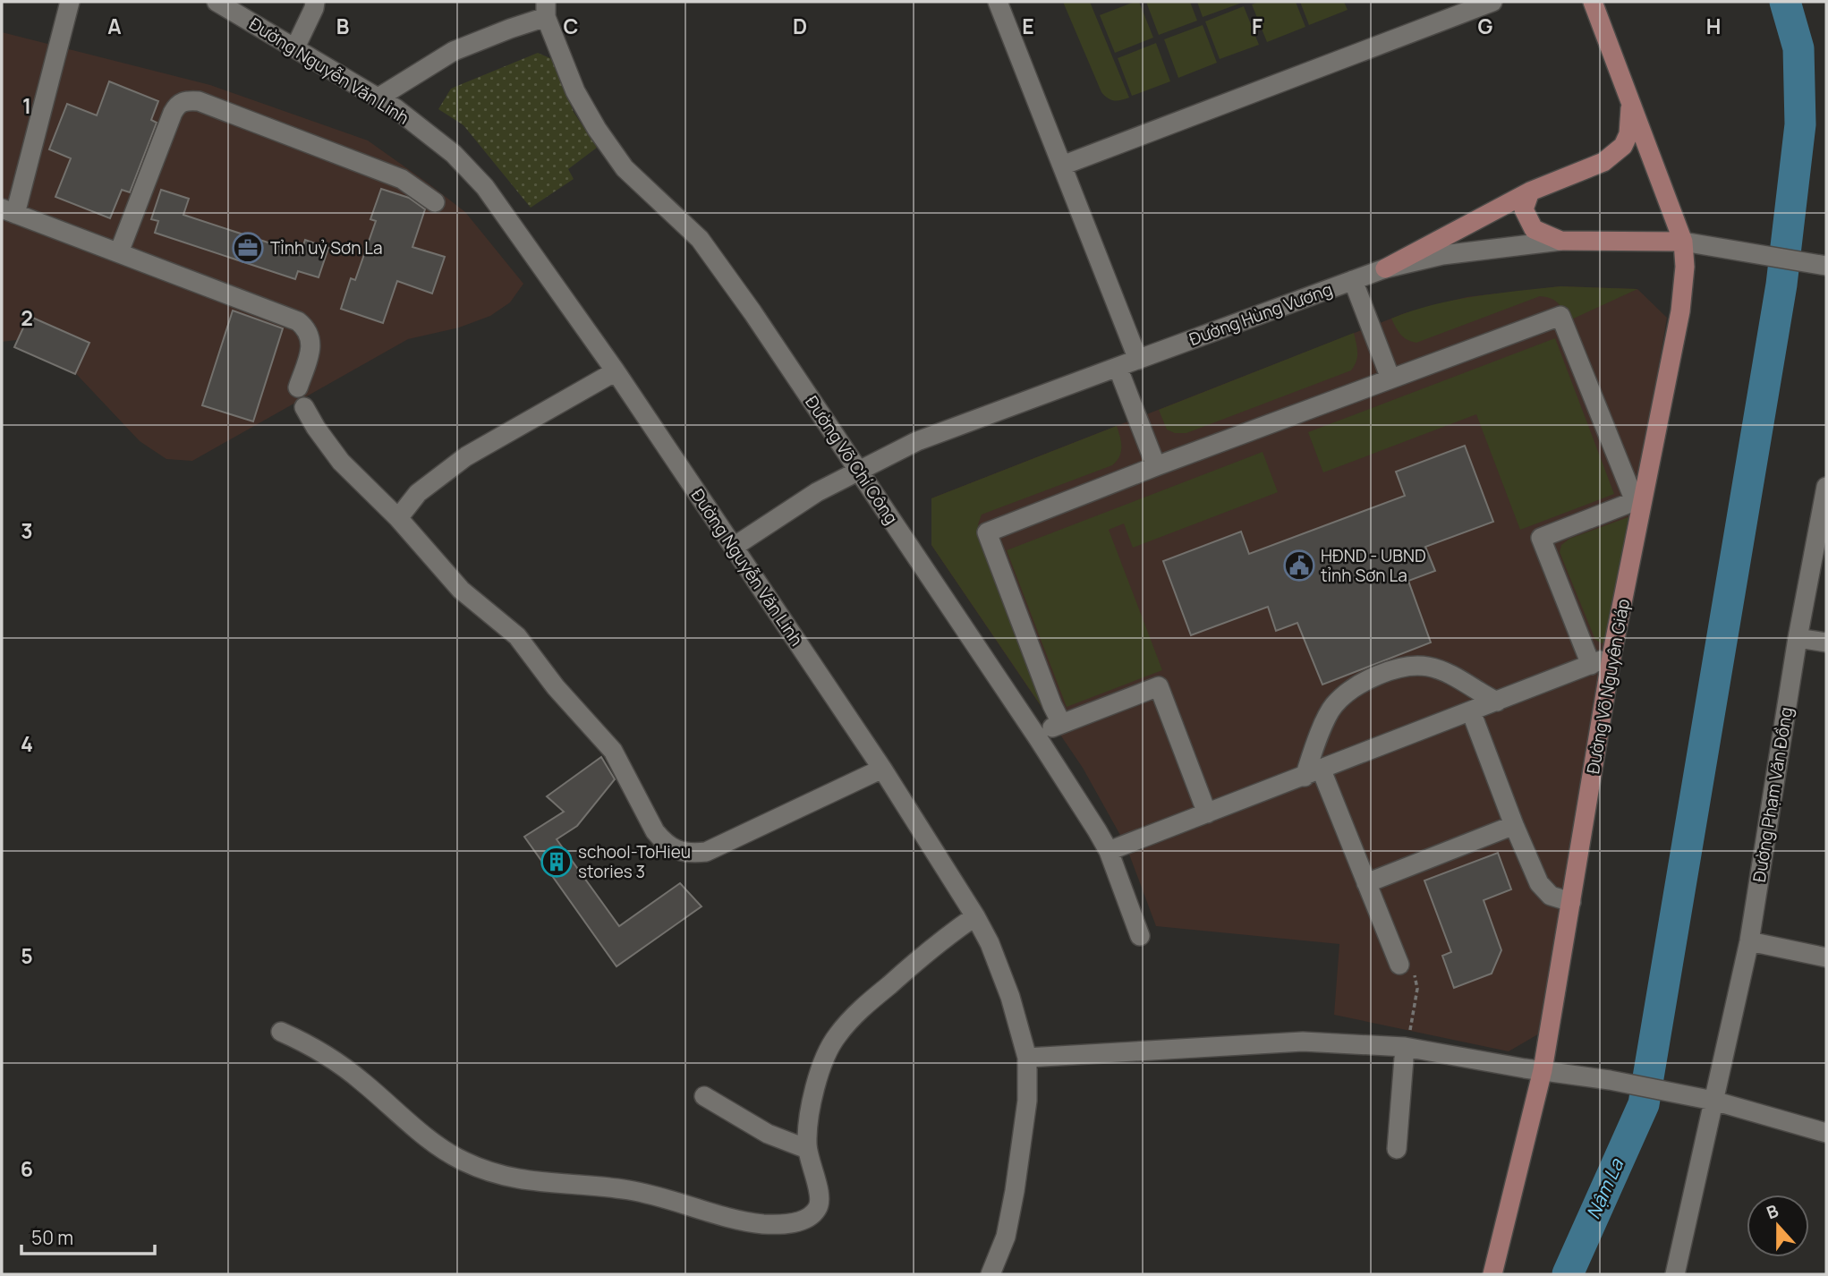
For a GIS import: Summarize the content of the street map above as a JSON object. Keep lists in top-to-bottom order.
{
  "streets": {
    "main road": ["Đường Hùng Vương", "Đường Võ Nguyên Giáp"],
    "street": ["Đường Nguyễn Văn Linh", "Đường Võ Chí Công", "Đường Phạm Văn Đồng"]
  },
  "crossings": [
    ["Đường Nguyễn Văn Linh", "Đường Hùng Vương"],
    ["Đường Hùng Vương", "Đường Võ Chí Công"],
    ["Đường Hùng Vương", "Đường Võ Nguyên Giáp"]
  ],
  "water": ["Nậm La"],
  "places": {
    "office": ["Tỉnh uỷ Sơn La"],
    "public building": ["HĐND - UBND tỉnh Sơn La"],
    "building": ["school-ToHieu stories 3"]
  },
  "scale_bar": "50 m",
  "north": "top",
  "grid": {
    "columns": [
      "A",
      "B",
      "C",
      "D",
      "E",
      "F",
      "G",
      "H"
    ],
    "rows": [
      "1",
      "2",
      "3",
      "4",
      "5",
      "6"
    ]
  }
}
